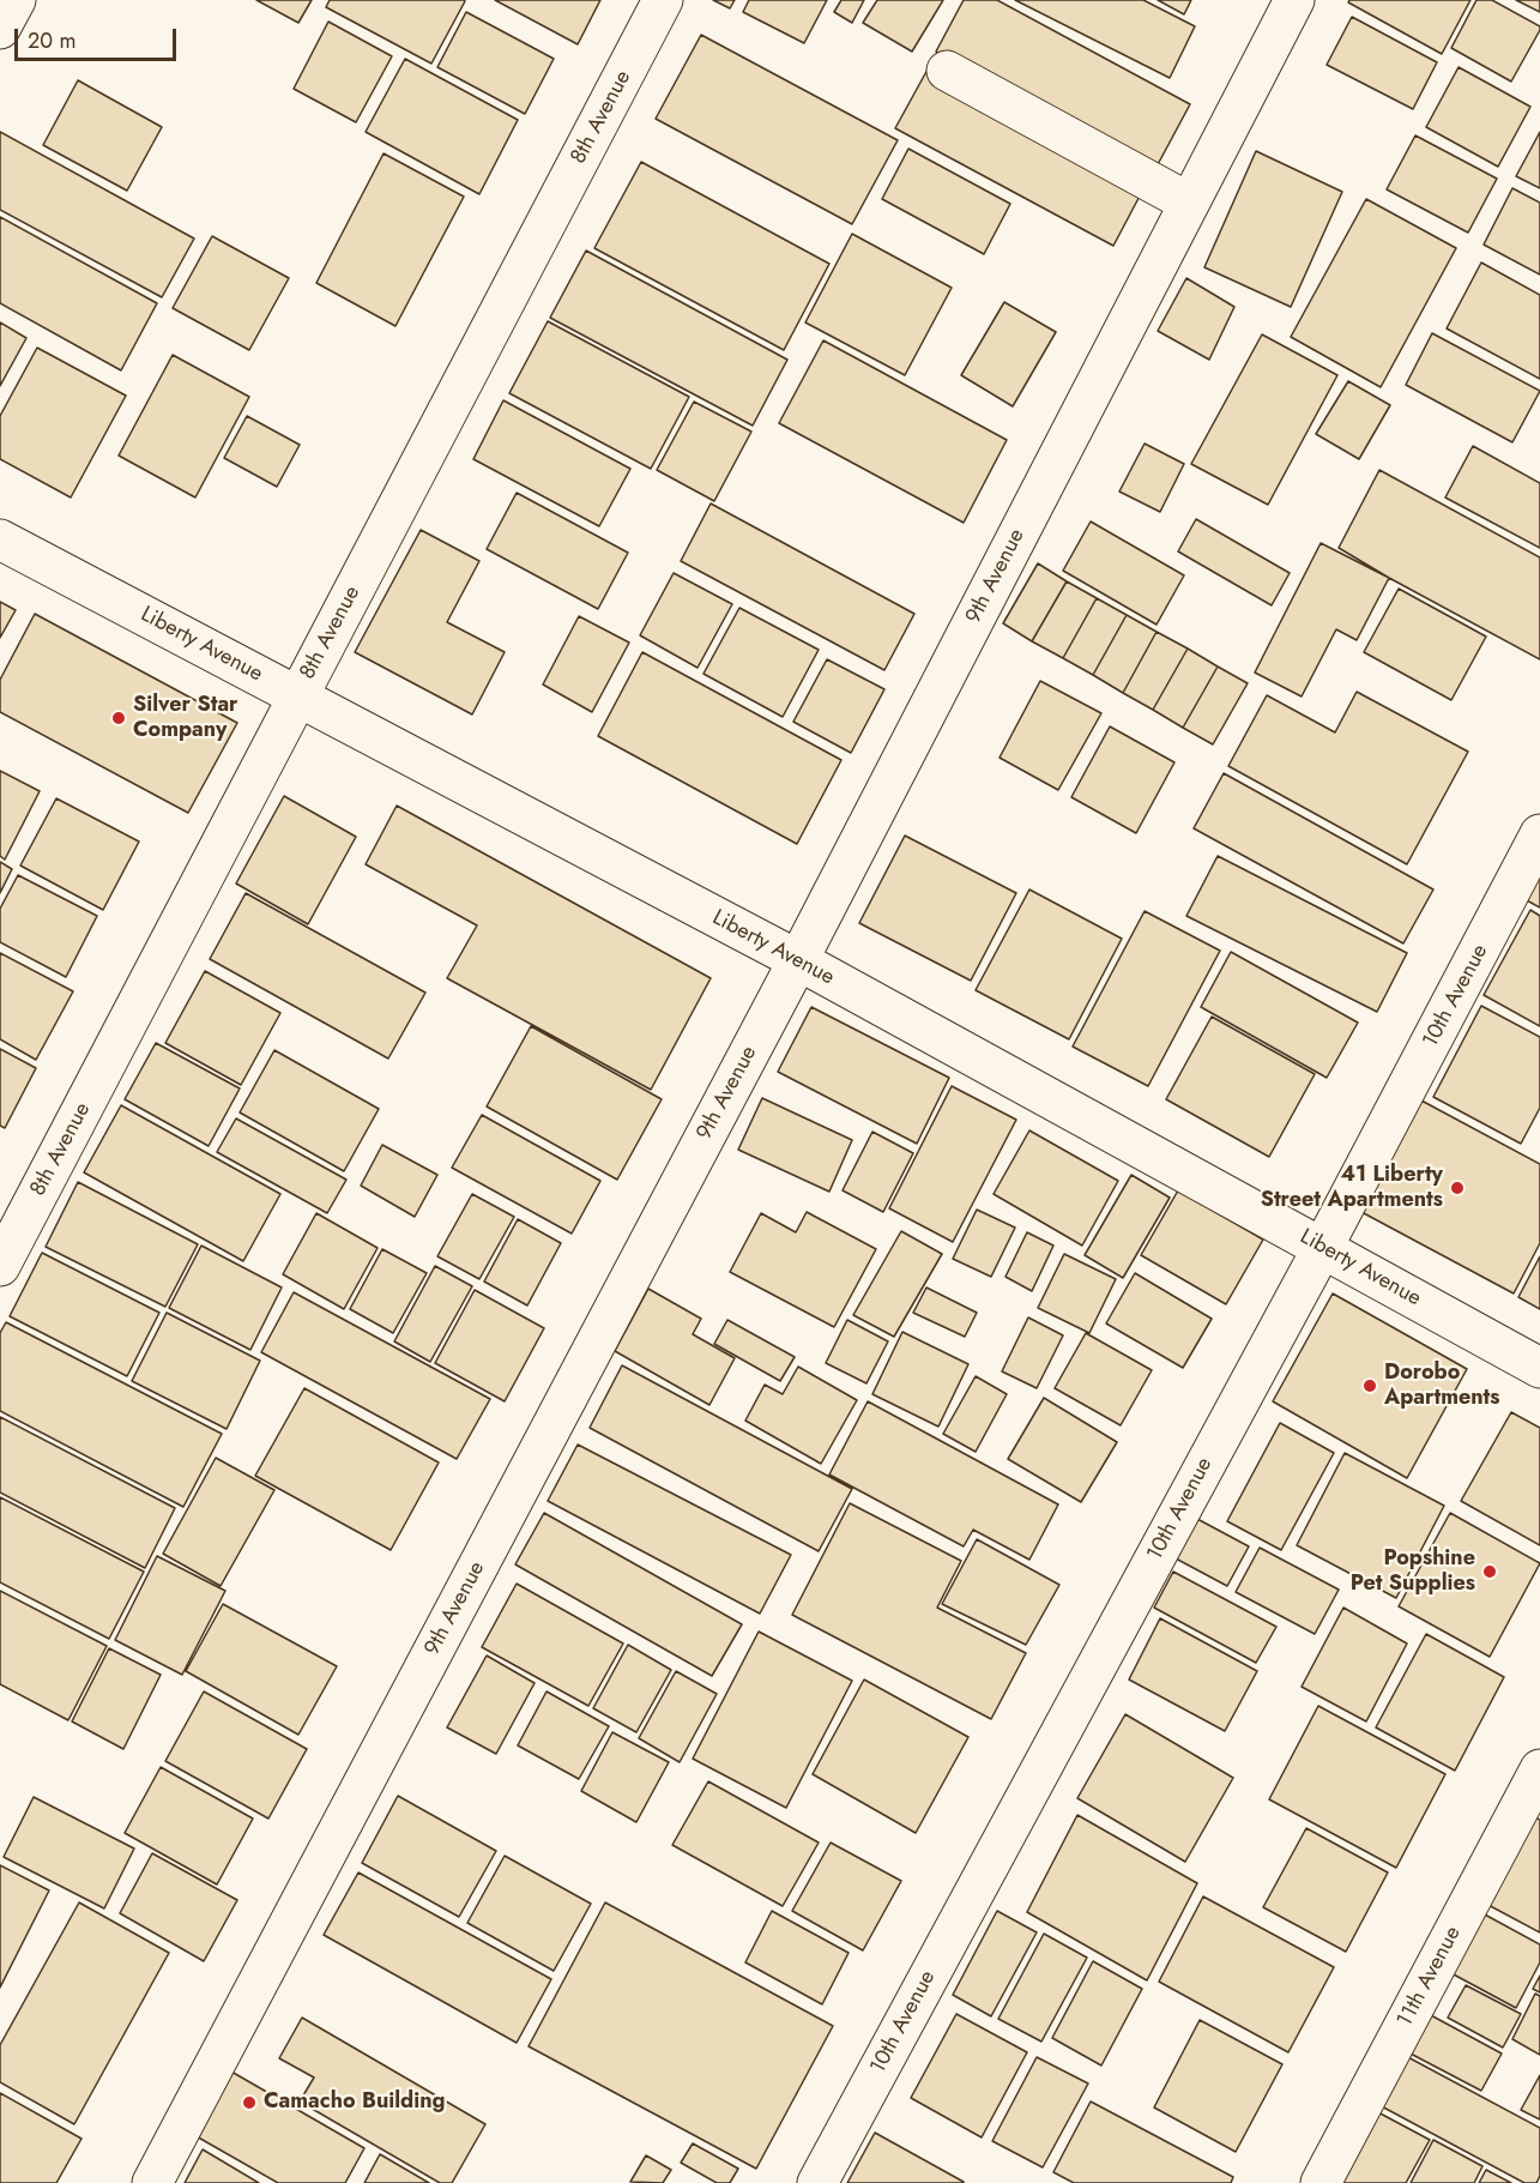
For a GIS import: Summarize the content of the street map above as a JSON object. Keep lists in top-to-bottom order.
{
  "streets": {
    "street": [
      "8th Avenue",
      "9th Avenue",
      "Liberty Avenue",
      "10th Avenue",
      "11th Avenue"
    ]
  },
  "crossings": [
    ["8th Avenue", "Liberty Avenue"],
    ["9th Avenue", "Liberty Avenue"],
    ["Liberty Avenue", "10th Avenue"]
  ],
  "places": [
    "Silver Star Company",
    "41 Liberty Street Apartments",
    "Dorobo Apartments",
    "Popshine Pet Supplies",
    "Camacho Building"
  ],
  "scale_bar": "20 m"
}
